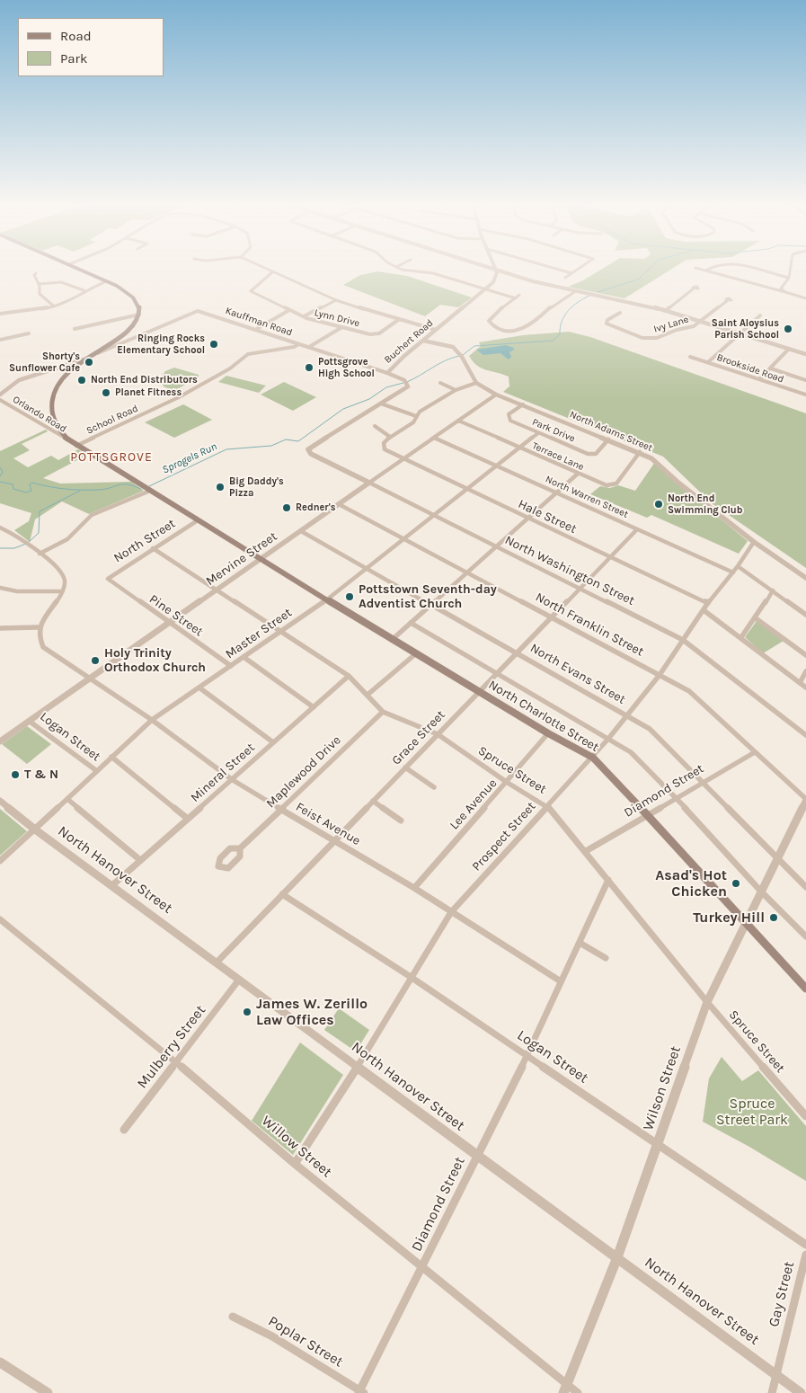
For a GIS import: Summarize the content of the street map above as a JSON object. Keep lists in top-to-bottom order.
{
  "streets": {
    "main road": ["North Charlotte Street"],
    "street": [
      "Lynn Drive",
      "Kauffman Road",
      "Ivy Lane",
      "Buchert Road",
      "Brookside Road",
      "Orlando Road",
      "School Road",
      "Park Drive",
      "North Adams Street",
      "Terrace Lane",
      "North Warren Street",
      "Hale Street",
      "North Street",
      "Mervine Street",
      "North Washington Street",
      "Pine Street",
      "North Franklin Street",
      "Master Street",
      "North Evans Street",
      "Logan Street",
      "Grace Street",
      "Spruce Street",
      "Maplewood Drive",
      "Mineral Street",
      "Diamond Street",
      "Lee Avenue",
      "Feist Avenue",
      "Prospect Street",
      "North Hanover Street",
      "Mulberry Street",
      "Wilson Street",
      "Willow Street",
      "Gay Street",
      "Poplar Street"
    ]
  },
  "crossings": [
    ["Kauffman Road", "Buchert Road"],
    ["Kauffman Road", "School Road"],
    ["Buchert Road", "North Washington Street"],
    ["Park Drive", "North Adams Street"],
    ["Park Drive", "Master Street"],
    ["North Adams Street", "Terrace Lane"],
    ["North Adams Street", "Mervine Street"],
    ["North Adams Street", "Prospect Street"],
    ["Terrace Lane", "Mervine Street"],
    ["Terrace Lane", "Master Street"],
    ["North Warren Street", "Mervine Street"],
    ["North Warren Street", "Master Street"],
    ["North Warren Street", "Grace Street"],
    ["North Warren Street", "Prospect Street"],
    ["Hale Street", "Mervine Street"],
    ["Hale Street", "Master Street"],
    ["Hale Street", "Grace Street"],
    ["Hale Street", "Prospect Street"],
    ["North Street", "Pine Street"],
    ["North Street", "North Charlotte Street"],
    ["North Street", "Spruce Street"],
    ["Mervine Street", "North Washington Street"],
    ["Mervine Street", "Pine Street"],
    ["Mervine Street", "North Franklin Street"],
    ["Mervine Street", "North Evans Street"],
    ["Mervine Street", "North Charlotte Street"],
    ["Mervine Street", "Logan Street"],
    ["Mervine Street", "Spruce Street"],
    ["Mervine Street", "Feist Avenue"],
    ["North Washington Street", "Master Street"],
    ["North Washington Street", "Grace Street"],
    ["North Washington Street", "Prospect Street"],
    ["Pine Street", "Master Street"],
    ["North Franklin Street", "Master Street"],
    ["North Franklin Street", "Grace Street"],
    ["North Franklin Street", "Diamond Street"],
    ["North Franklin Street", "Prospect Street"],
    ["North Franklin Street", "Wilson Street"],
    ["Master Street", "North Evans Street"],
    ["Master Street", "North Charlotte Street"],
    ["Master Street", "Logan Street"],
    ["Master Street", "Spruce Street"],
    ["Master Street", "Feist Avenue"],
    ["Master Street", "North Hanover Street"],
    ["North Evans Street", "Grace Street"],
    ["North Evans Street", "Diamond Street"],
    ["North Evans Street", "Prospect Street"],
    ["North Evans Street", "Wilson Street"],
    ["North Charlotte Street", "Grace Street"],
    ["North Charlotte Street", "Diamond Street"],
    ["North Charlotte Street", "Lee Avenue"],
    ["North Charlotte Street", "Prospect Street"],
    ["North Charlotte Street", "Wilson Street"],
    ["Logan Street", "Grace Street"],
    ["Logan Street", "Mineral Street"],
    ["Logan Street", "Diamond Street"],
    ["Logan Street", "Prospect Street"],
    ["Logan Street", "Wilson Street"],
    ["Grace Street", "Spruce Street"],
    ["Grace Street", "Feist Avenue"],
    ["Grace Street", "North Hanover Street"],
    ["Spruce Street", "Maplewood Drive"],
    ["Spruce Street", "Mineral Street"],
    ["Spruce Street", "Diamond Street"],
    ["Spruce Street", "Lee Avenue"],
    ["Spruce Street", "Prospect Street"],
    ["Spruce Street", "Wilson Street"],
    ["Maplewood Drive", "Feist Avenue"],
    ["Mineral Street", "Feist Avenue"],
    ["Mineral Street", "North Hanover Street"],
    ["Diamond Street", "Feist Avenue"],
    ["Diamond Street", "North Hanover Street"],
    ["Diamond Street", "Willow Street"],
    ["Diamond Street", "Poplar Street"],
    ["Lee Avenue", "Feist Avenue"],
    ["Feist Avenue", "Prospect Street"],
    ["Prospect Street", "North Hanover Street"],
    ["Prospect Street", "Willow Street"],
    ["North Hanover Street", "Mulberry Street"],
    ["North Hanover Street", "Wilson Street"],
    ["North Hanover Street", "Gay Street"],
    ["Mulberry Street", "Willow Street"],
    ["Wilson Street", "Willow Street"]
  ],
  "districts": ["POTTSGROVE"],
  "water": ["Sprogels Run"],
  "parks": ["Spruce Street Park"],
  "places": [
    "Saint Aloysius Parish School",
    "Ringing Rocks Elementary School",
    "Shorty's Sunflower Cafe",
    "Pottsgrove High School",
    "North End Distributors",
    "Planet Fitness",
    "Big Daddy's Pizza",
    "North End Swimming Club",
    "Redner's",
    "Pottstown Seventh-day Adventist Church",
    "Holy Trinity Orthodox Church",
    "T & N",
    "Asad's Hot Chicken",
    "Turkey Hill",
    "James W. Zerillo Law Offices"
  ],
  "legend": ["Road", "Park"]
}
